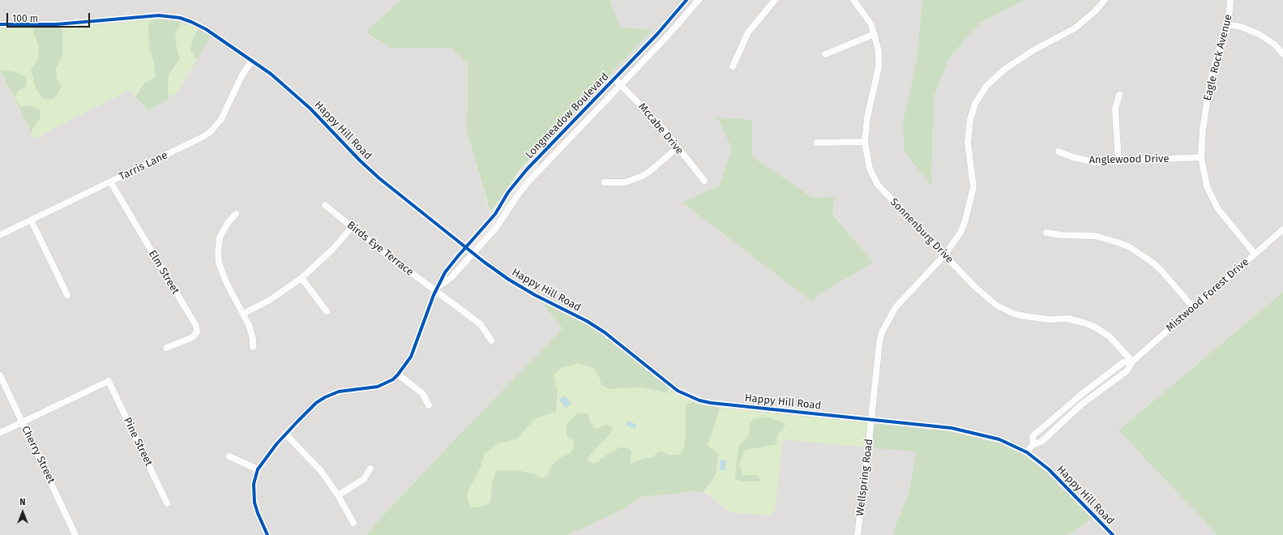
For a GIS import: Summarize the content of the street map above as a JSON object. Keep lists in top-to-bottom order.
{
  "streets": {
    "street": [
      "Eagle Rock Avenue",
      "Longmeadow Boulevard",
      "Mccabe Drive",
      "Happy Hill Road",
      "Anglewood Drive",
      "Tarris Lane",
      "Sonnenburg Drive",
      "Birds Eye Terrace",
      "Elm Street",
      "Mistwood Forest Drive",
      "Pine Street",
      "Cherry Street",
      "Wellspring Road"
    ]
  },
  "crossings": [
    ["Eagle Rock Avenue", "Anglewood Drive"],
    ["Eagle Rock Avenue", "Mistwood Forest Drive"],
    ["Longmeadow Boulevard", "Mccabe Drive"],
    ["Longmeadow Boulevard", "Happy Hill Road"],
    ["Longmeadow Boulevard", "Birds Eye Terrace"],
    ["Happy Hill Road", "Tarris Lane"],
    ["Happy Hill Road", "Mistwood Forest Drive"],
    ["Happy Hill Road", "Wellspring Road"],
    ["Tarris Lane", "Elm Street"],
    ["Sonnenburg Drive", "Mistwood Forest Drive"],
    ["Pine Street", "Cherry Street"]
  ],
  "scale_bar": "100 m",
  "north": "top"
}
